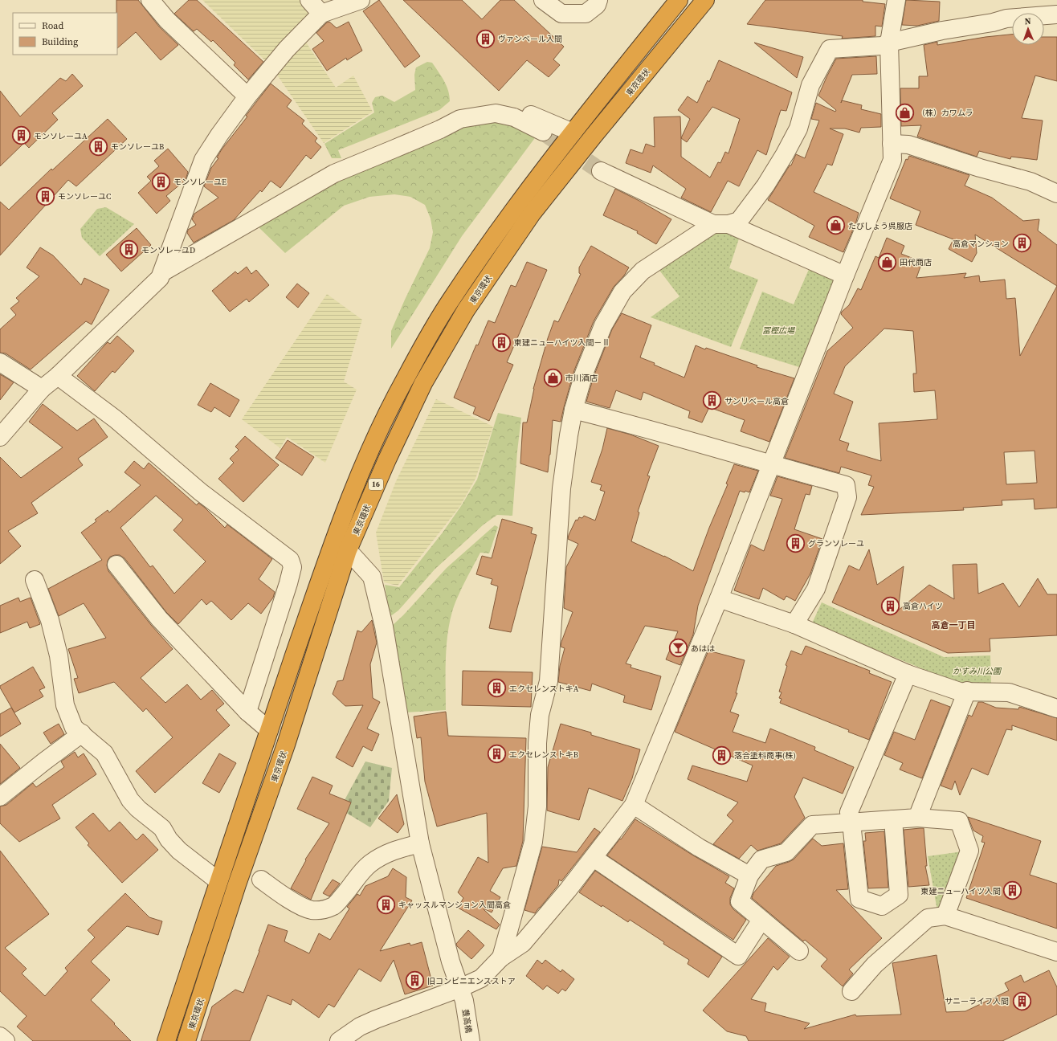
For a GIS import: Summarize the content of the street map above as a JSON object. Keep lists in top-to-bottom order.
{
  "streets": {
    "highway": ["東京環状", "16"],
    "street": ["豊高橋"]
  },
  "crossings": [
    ["東京環状", "豊高橋"]
  ],
  "districts": ["高倉一丁目"],
  "parks": ["冨樫広場", "かすみ川公園"],
  "places": {
    "building": [
      "ヴァンベール入間",
      "モンソレーユA",
      "モンソレーユB",
      "モンソレーユE",
      "モンソレーユC",
      "高倉マンション",
      "モンソレーユD",
      "東建ニューハイツ入間－Ⅱ",
      "サンリベール高倉",
      "グランソレーユ",
      "高倉ハイツ",
      "エクセレンストキA",
      "エクセレンストキB",
      "落合塗料商事(株)",
      "東建ニューハイツ入間",
      "キャッスルマンション入間高倉",
      "旧コンビニエンスストア",
      "サニーライフ入間"
    ],
    "shop": [
      "（株）カワムラ",
      "たびしょう呉服店",
      "田代商店",
      "市川酒店"
    ],
    "bar": ["あはは"]
  },
  "legend": ["Road", "Building"],
  "north": "top"
}
